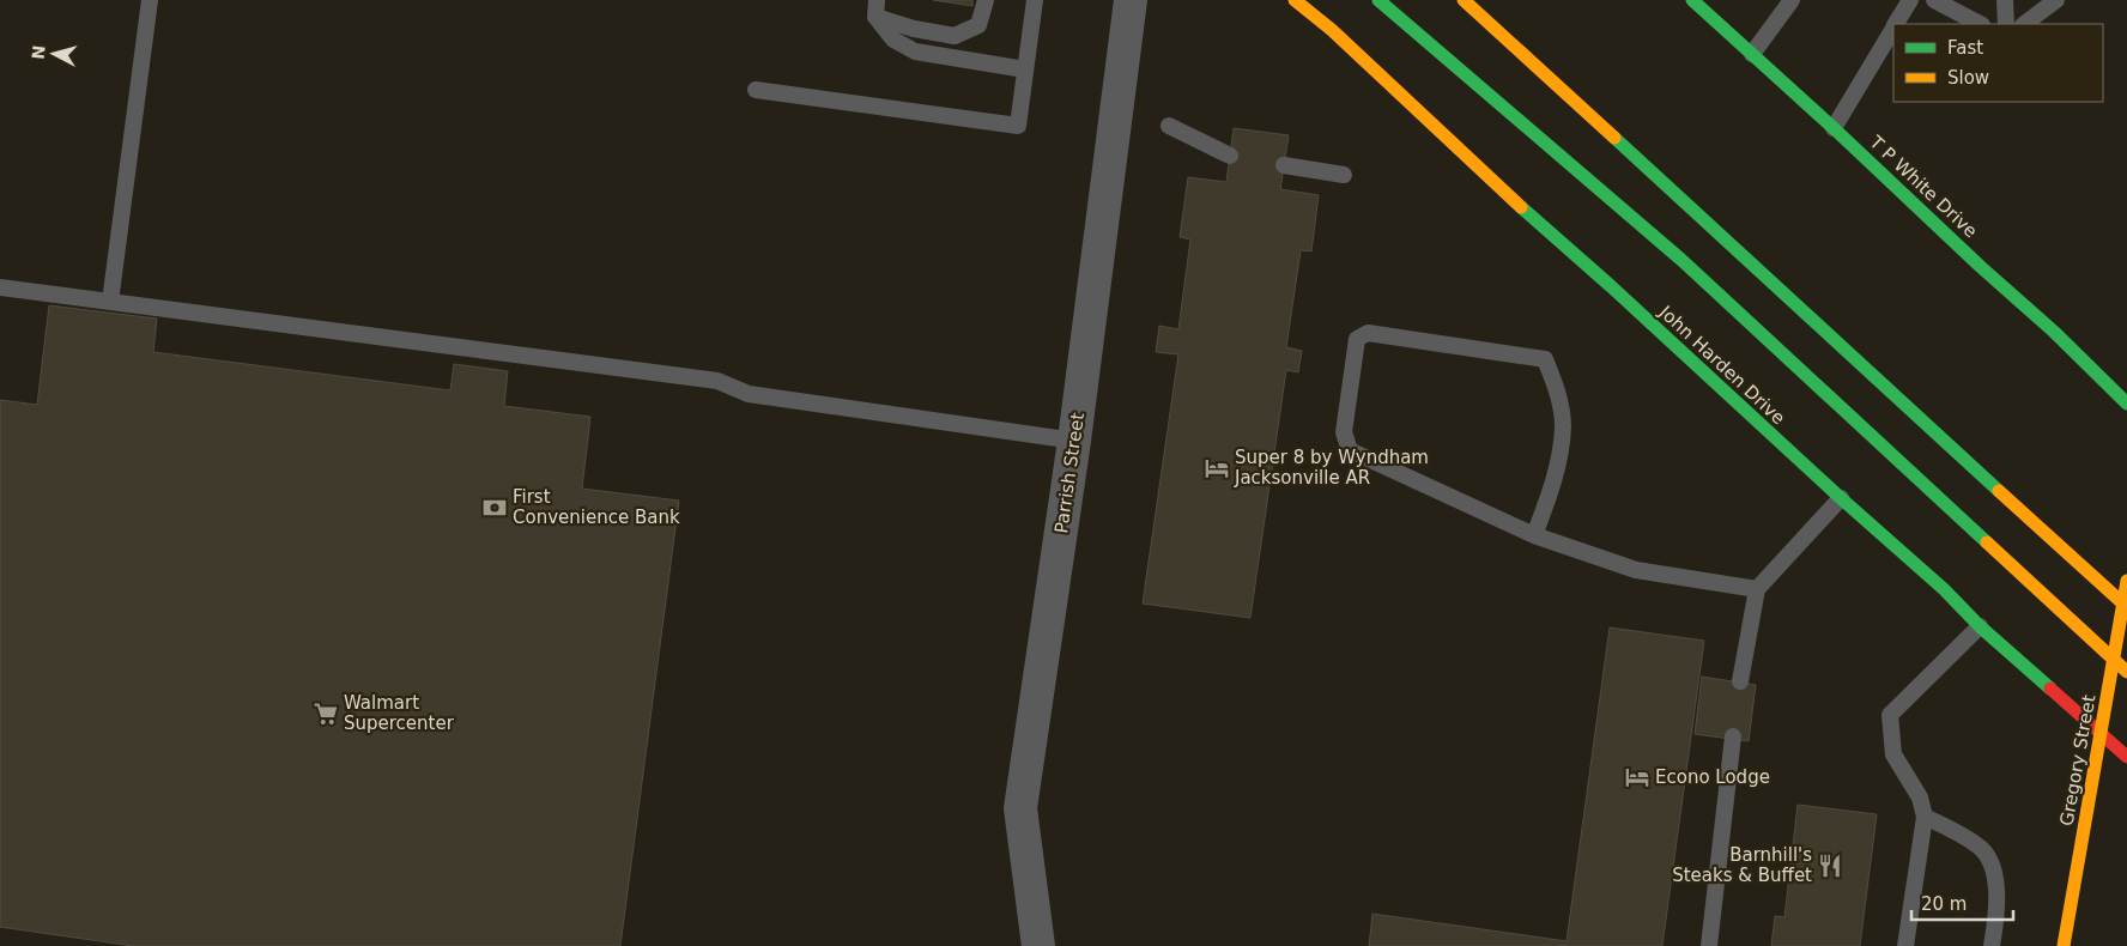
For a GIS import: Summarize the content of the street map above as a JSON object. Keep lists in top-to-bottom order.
{
  "streets": {
    "main road": ["T P White Drive", "John Harden Drive", "Gregory Street"],
    "street": ["Parrish Street"]
  },
  "places": {
    "hotel": ["Super 8 by Wyndham Jacksonville AR", "Econo Lodge"],
    "bank": ["First Convenience Bank"],
    "supermarket": ["Walmart Supercenter"],
    "restaurant": ["Barnhill's Steaks & Buffet"]
  },
  "legend": ["Fast", "Slow"],
  "scale_bar": "20 m",
  "north": "left"
}
